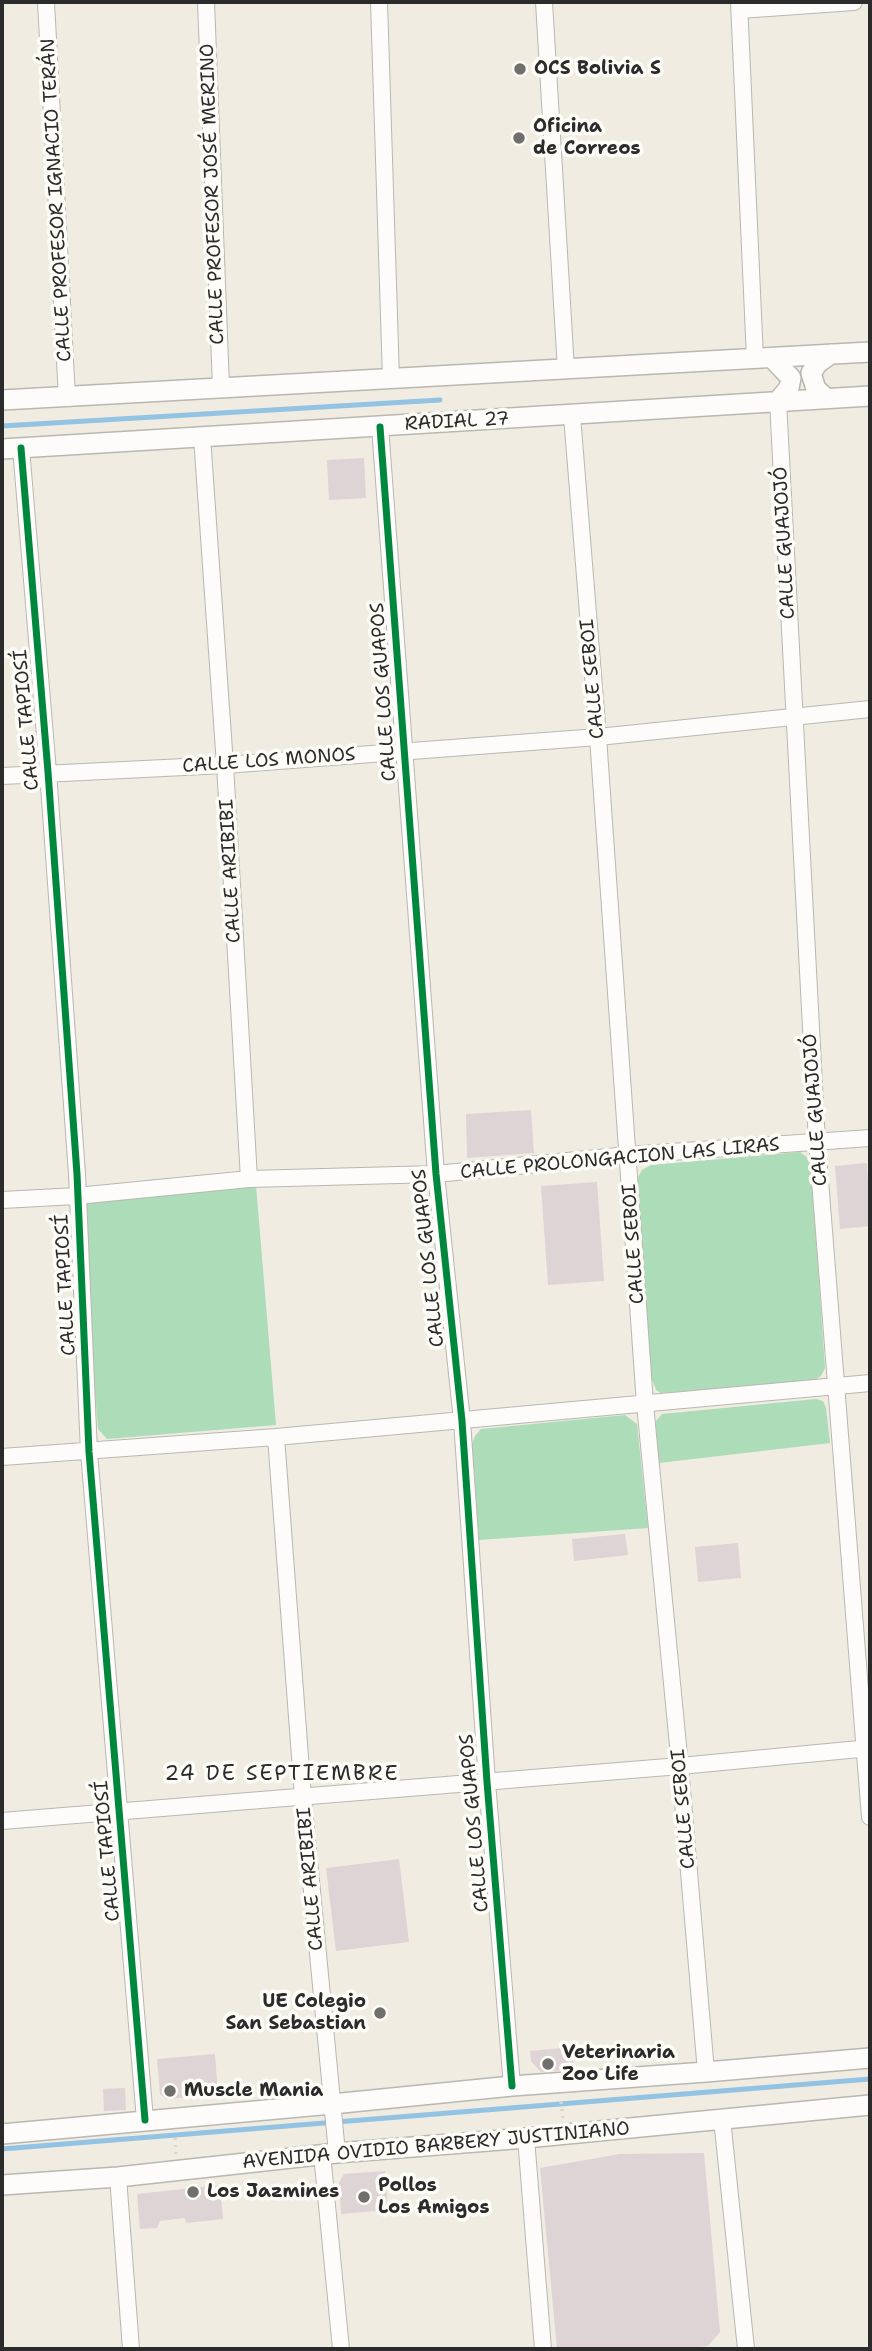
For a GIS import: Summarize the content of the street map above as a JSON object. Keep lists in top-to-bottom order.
{
  "streets": {
    "street": [
      "CALLE PROFESOR JOSÉ MERINO",
      "CALLE PROFESOR IGNACIO TERÁN",
      "RADIAL 27",
      "CALLE GUAJOJÓ",
      "CALLE SEBOI",
      "CALLE LOS GUAPOS",
      "CALLE TAPIOSÍ",
      "CALLE LOS MONOS",
      "CALLE ARIBIBI",
      "CALLE PROLONGACION LAS LIRAS",
      "AVENIDA OVIDIO BARBERY JUSTINIANO"
    ]
  },
  "crossings": [
    ["RADIAL 27", "CALLE GUAJOJÓ"],
    ["RADIAL 27", "CALLE SEBOI"],
    ["RADIAL 27", "CALLE LOS GUAPOS"],
    ["RADIAL 27", "CALLE TAPIOSÍ"],
    ["RADIAL 27", "CALLE ARIBIBI"],
    ["CALLE GUAJOJÓ", "CALLE LOS MONOS"],
    ["CALLE GUAJOJÓ", "CALLE PROLONGACION LAS LIRAS"],
    ["CALLE SEBOI", "CALLE LOS MONOS"],
    ["CALLE SEBOI", "CALLE PROLONGACION LAS LIRAS"],
    ["CALLE LOS GUAPOS", "CALLE LOS MONOS"],
    ["CALLE LOS GUAPOS", "CALLE PROLONGACION LAS LIRAS"],
    ["CALLE TAPIOSÍ", "CALLE LOS MONOS"],
    ["CALLE TAPIOSÍ", "CALLE PROLONGACION LAS LIRAS"],
    ["CALLE LOS MONOS", "CALLE ARIBIBI"],
    ["CALLE ARIBIBI", "CALLE PROLONGACION LAS LIRAS"],
    ["CALLE ARIBIBI", "AVENIDA OVIDIO BARBERY JUSTINIANO"]
  ],
  "districts": ["24 DE SEPTIEMBRE"],
  "places": [
    "OCS Bolivia S",
    "Oficina de Correos",
    "UE Colegio San Sebastian",
    "Veterinaria Zoo Life",
    "Muscle Mania",
    "Los Jazmines",
    "Pollos Los Amigos"
  ]
}
